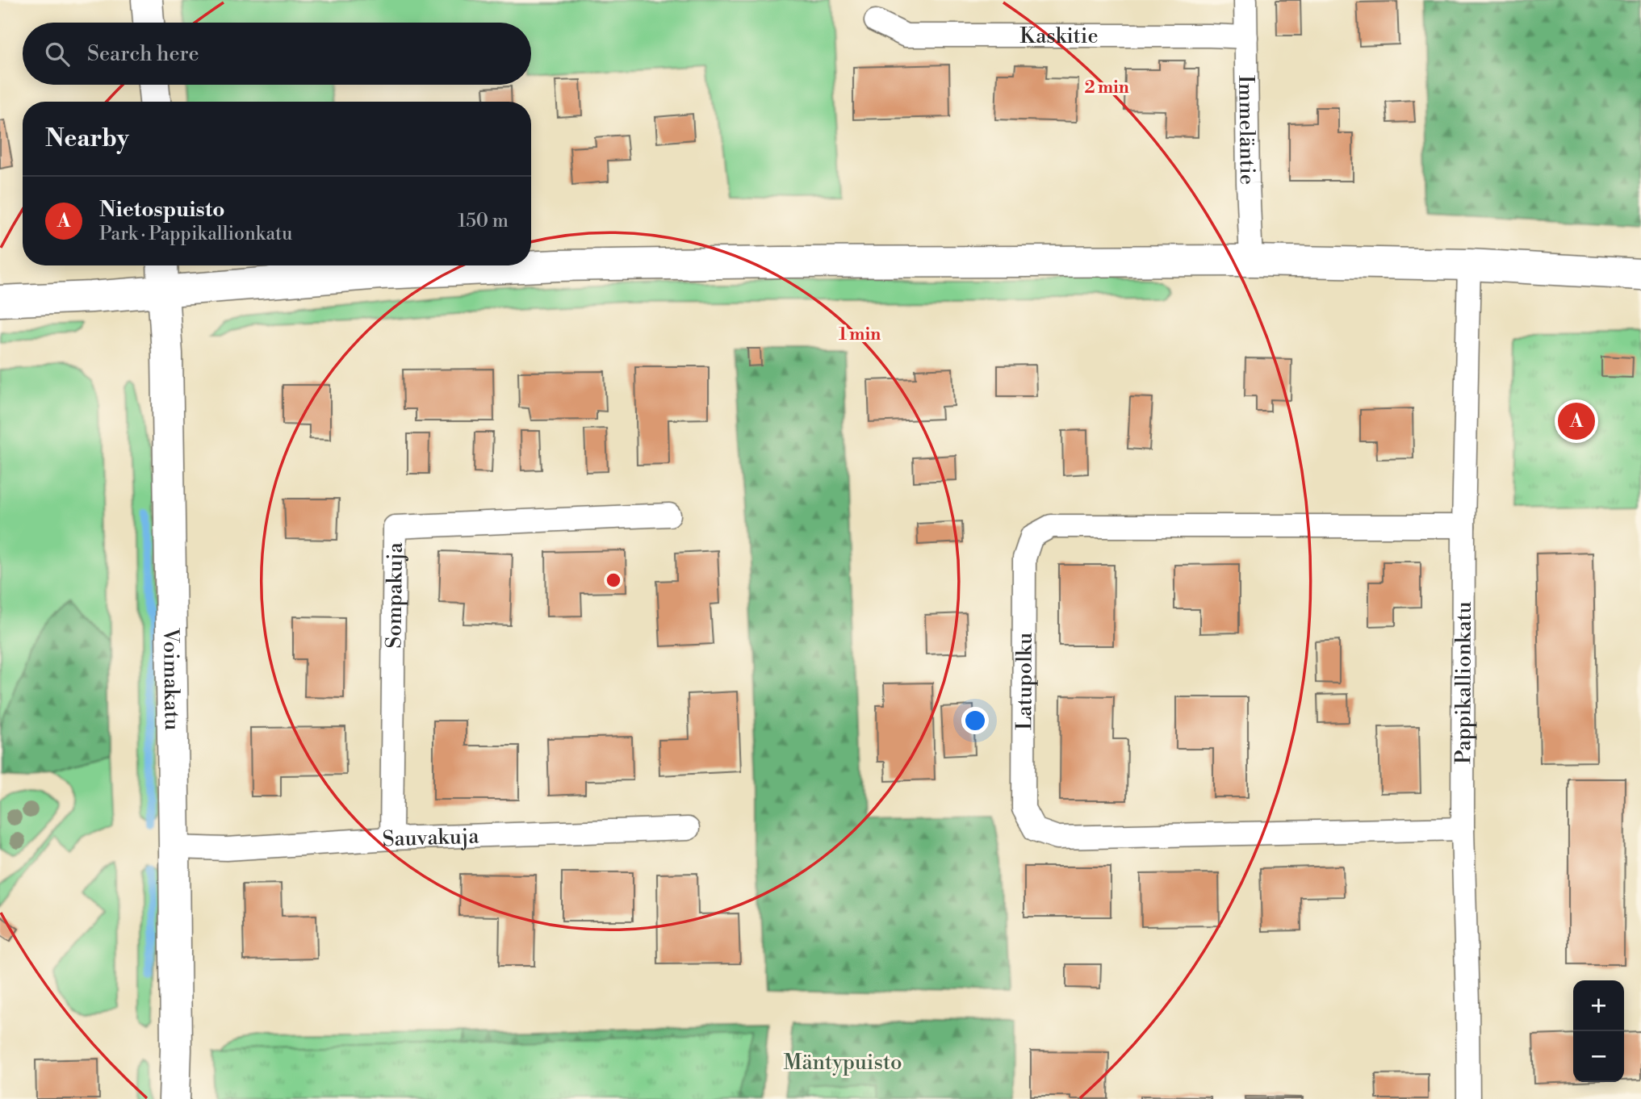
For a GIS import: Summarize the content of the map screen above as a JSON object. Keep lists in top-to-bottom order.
{
  "streets": {
    "street": [
      "Kaskitie",
      "Immeläntie",
      "Sompakuja",
      "Voimakatu",
      "Latupolku",
      "Pappikallionkatu",
      "Sauvakuja"
    ]
  },
  "crossings": [
    ["Kaskitie", "Immeläntie"],
    ["Sompakuja", "Sauvakuja"],
    ["Voimakatu", "Sauvakuja"],
    ["Latupolku", "Pappikallionkatu"]
  ],
  "parks": ["Mäntypuisto"],
  "page": {
    "search": "Search here",
    "heading": "Nearby",
    "list": [
      {
        "mark": "A",
        "name": "Nietospuisto",
        "note": "Park · Pappikallionkatu",
        "value": "150 m"
      }
    ],
    "pins": "A",
    "map_buttons": ["+", "−"]
  },
  "rings": ["2 min", "1 min"]
}
